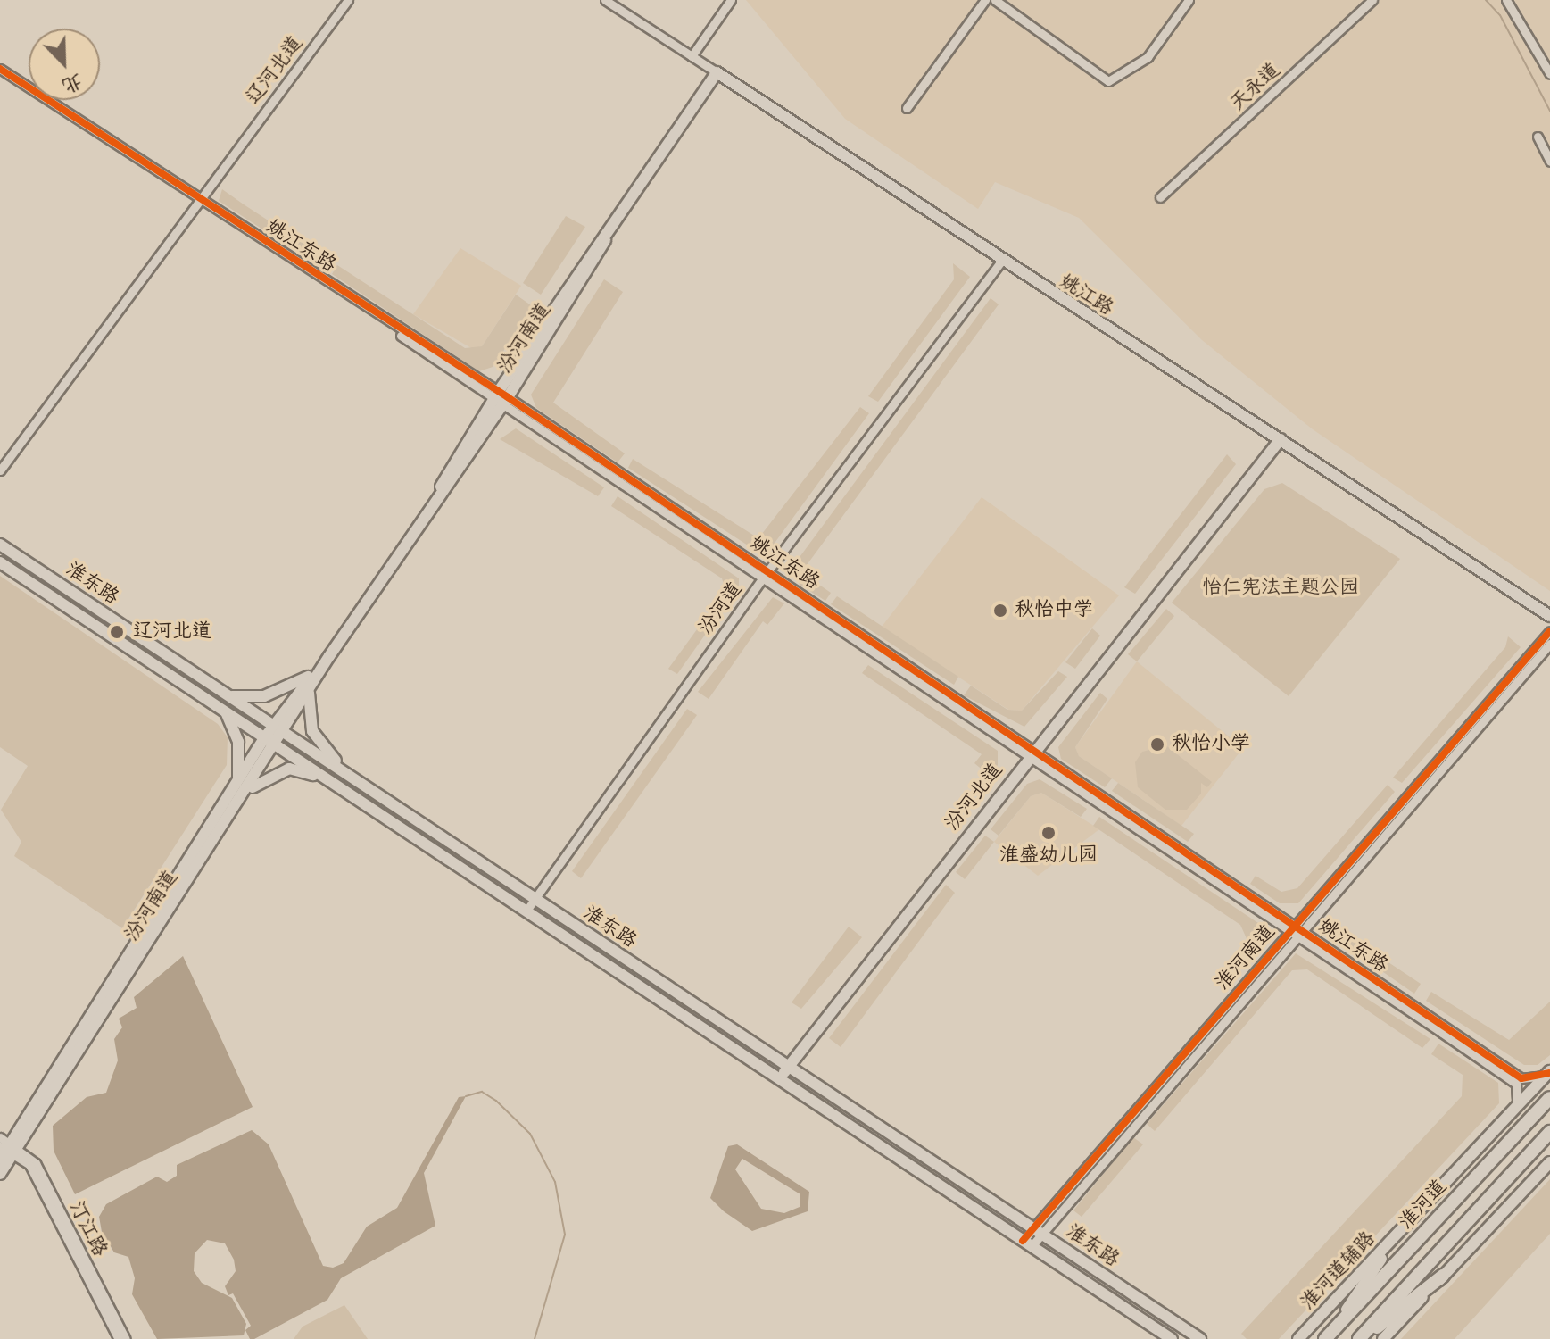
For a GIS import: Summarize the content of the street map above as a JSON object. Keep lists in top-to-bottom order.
{
  "streets": {
    "highway": ["淮河道"],
    "main road": [
      "姚江路",
      "汾河南道",
      "淮东路",
      "汾河北道",
      "淮河道辅路"
    ],
    "street": [
      "辽河北道",
      "天永道",
      "姚江东路",
      "汾河道",
      "淮河南道",
      "汀江路"
    ]
  },
  "crossings": [
    ["辽河北道", "姚江东路"],
    ["姚江东路", "汾河南道"],
    ["姚江东路", "汾河道"],
    ["姚江东路", "汾河北道"],
    ["姚江东路", "淮河南道"],
    ["姚江东路", "淮河道辅路"],
    ["姚江路", "汾河南道"],
    ["姚江路", "汾河道"],
    ["姚江路", "汾河北道"],
    ["汾河南道", "淮东路"],
    ["汾河南道", "汀江路"],
    ["淮东路", "汾河道"],
    ["淮东路", "汾河北道"],
    ["淮东路", "淮河南道"]
  ],
  "parks": ["怡仁宪法主题公园"],
  "places": [
    "秋怡中学",
    "辽河北道",
    "秋怡小学",
    "淮盛幼儿园"
  ],
  "north": "bottom right"
}
